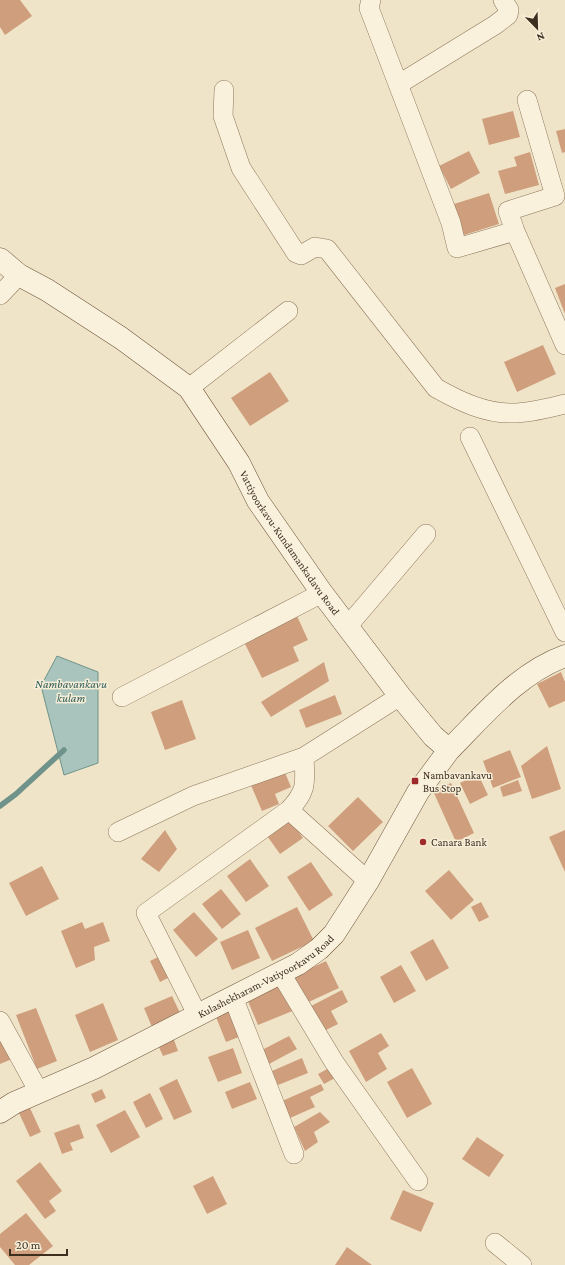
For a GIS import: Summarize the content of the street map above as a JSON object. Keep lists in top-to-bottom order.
{
  "streets": {
    "street": ["Vattiyoorkavu-Kundamankadavu Road", "Kulashekharam-Vatiyoorkavu Road"]
  },
  "crossings": [
    ["Vattiyoorkavu-Kundamankadavu Road", "Kulashekharam-Vatiyoorkavu Road"]
  ],
  "water": ["Nambavankavu kulam"],
  "places": {
    "transit": ["Nambavankavu Bus Stop"],
    "other": ["Canara Bank"]
  },
  "scale_bar": "20 m",
  "north": "bottom right"
}
